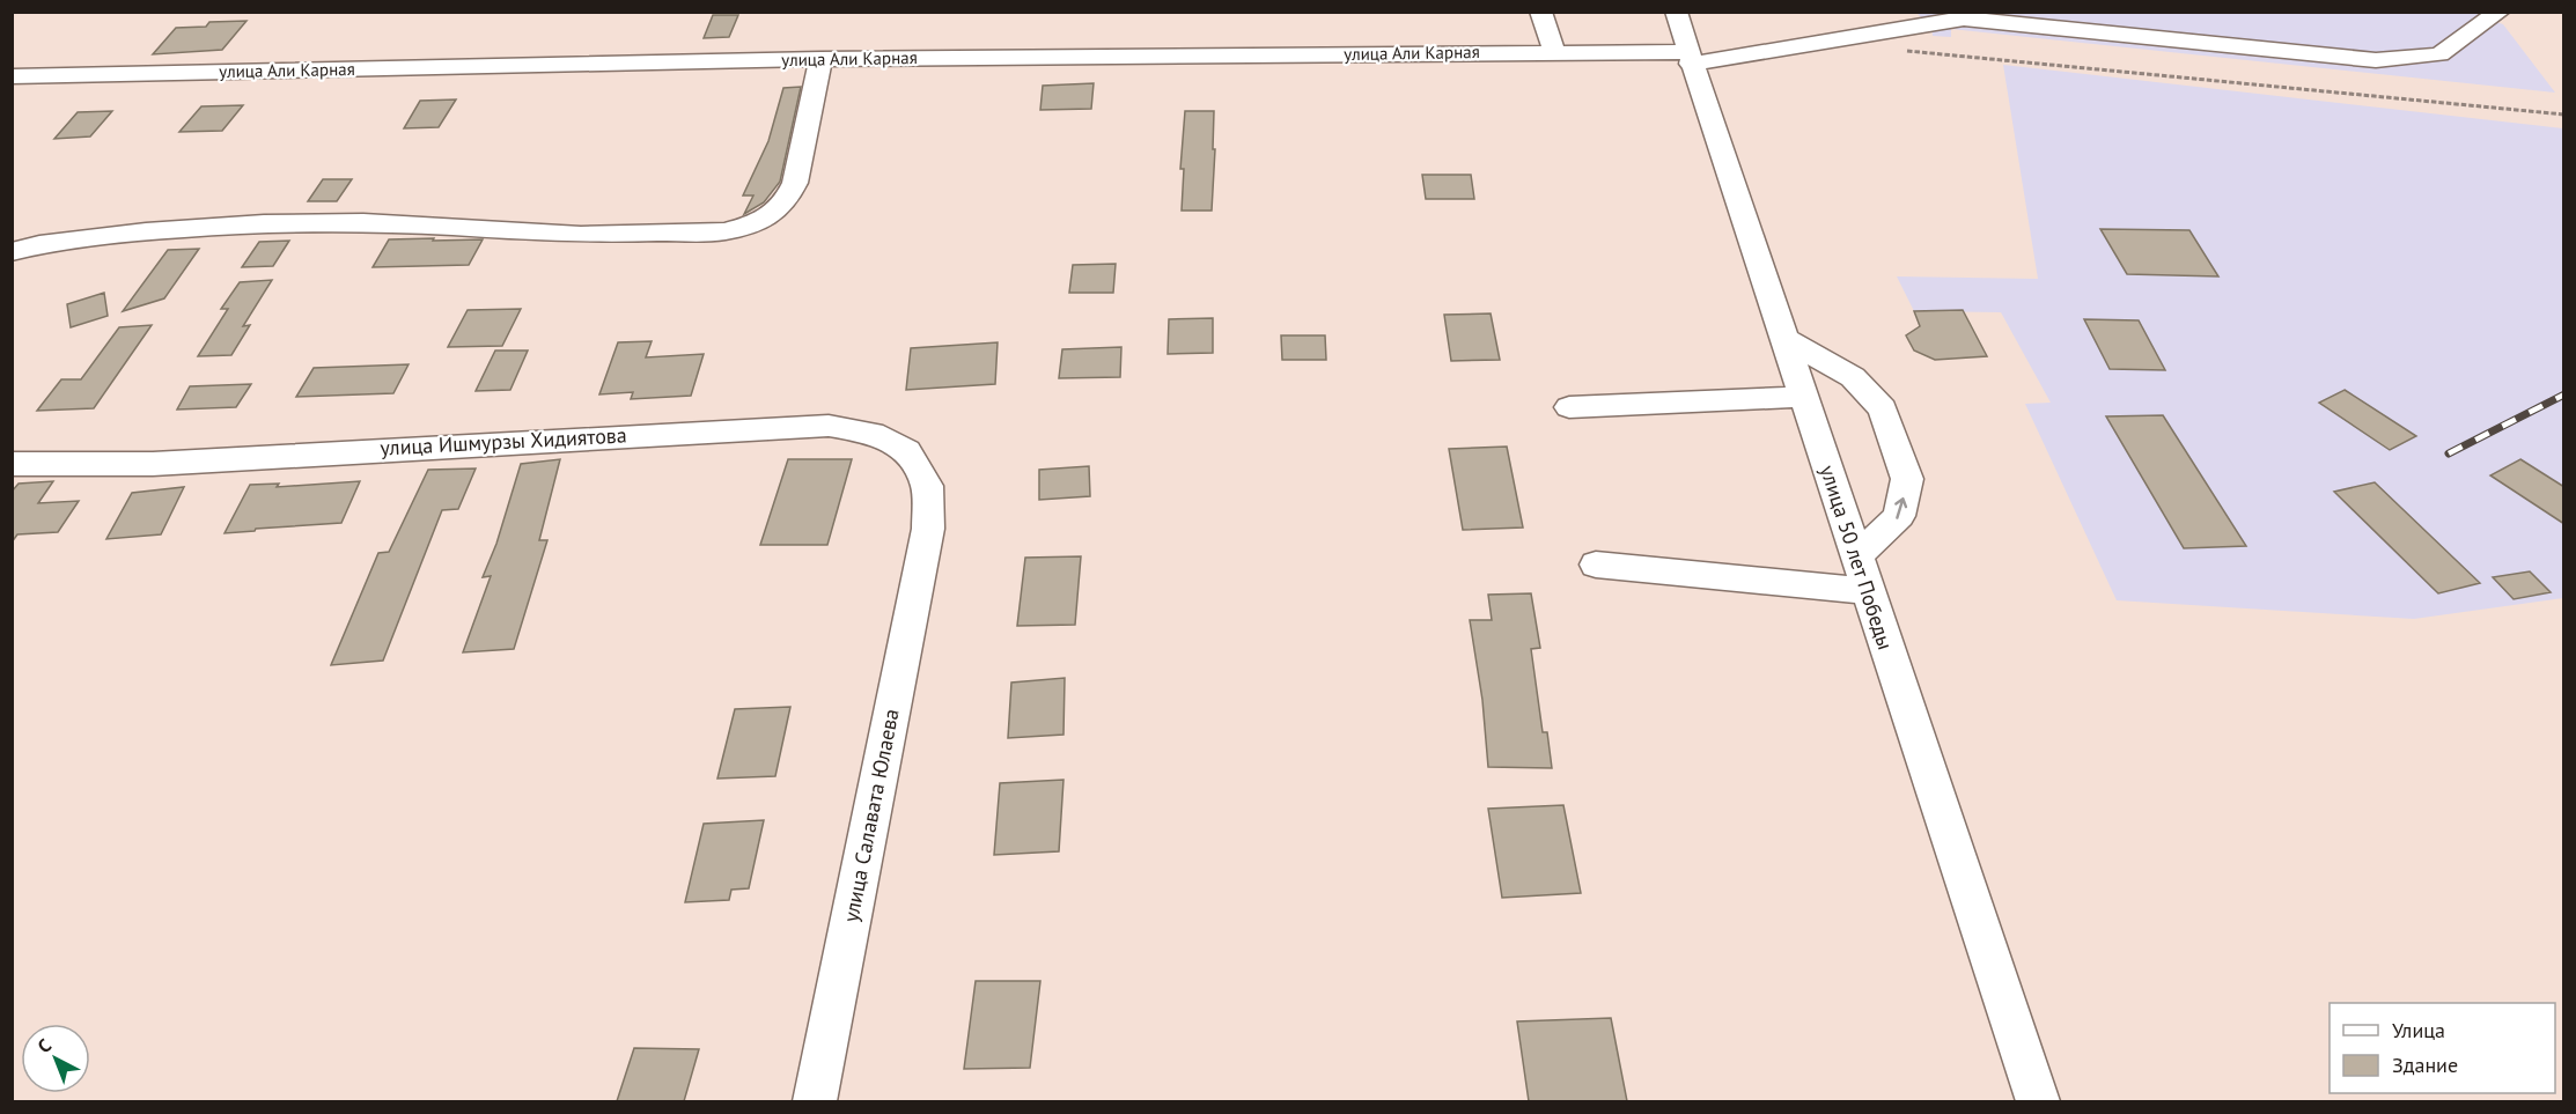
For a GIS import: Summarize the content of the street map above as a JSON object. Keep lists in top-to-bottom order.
{
  "streets": {
    "street": [
      "улица Али Карная",
      "улица Ишмурзы Хидиятова",
      "улица 50 лет Победы",
      "улица Салавата Юлаева"
    ]
  },
  "crossings": [
    ["улица Али Карная", "улица 50 лет Победы"],
    ["улица Ишмурзы Хидиятова", "улица Салавата Юлаева"]
  ],
  "legend": ["Улица", "Здание"],
  "north": "top left"
}
